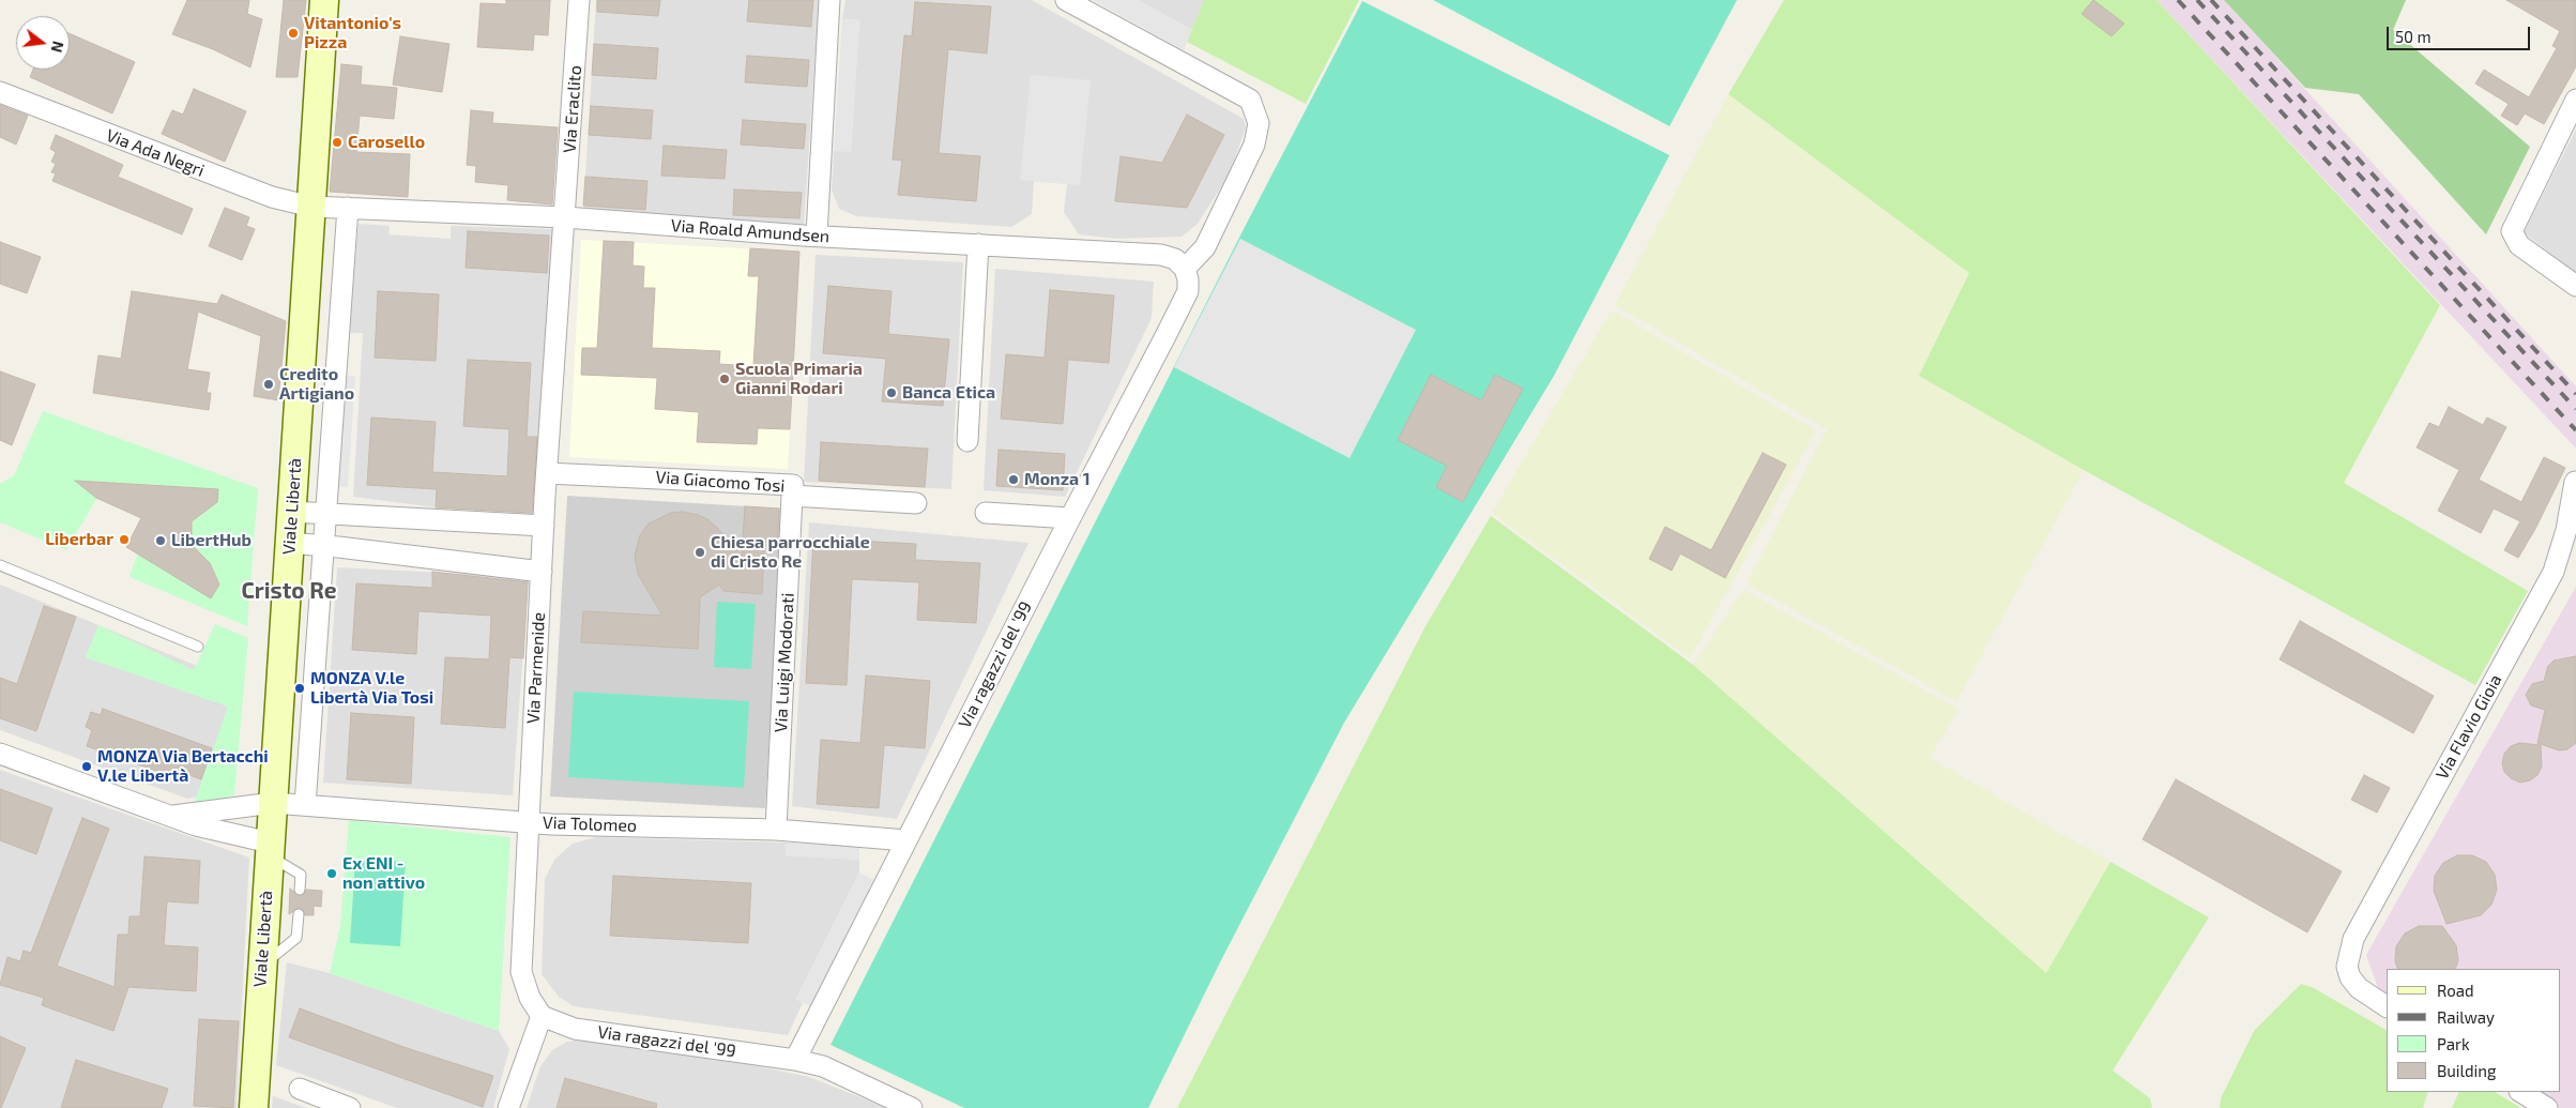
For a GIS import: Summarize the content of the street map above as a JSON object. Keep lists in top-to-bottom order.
{
  "streets": {
    "main road": ["Viale Libertà"],
    "street": [
      "Via Eraclito",
      "Via Ada Negri",
      "Via Roald Amundsen",
      "Via Giacomo Tosi",
      "Via Luigi Modorati",
      "Via ragazzi del '99",
      "Via Parmenide",
      "Via Flavio Gioia",
      "Via Tolomeo"
    ]
  },
  "crossings": [
    ["Via Eraclito", "Via Roald Amundsen"],
    ["Via Eraclito", "Via Parmenide"],
    ["Via Ada Negri", "Via Roald Amundsen"],
    ["Via Ada Negri", "Viale Libertà"],
    ["Via Roald Amundsen", "Viale Libertà"],
    ["Via Roald Amundsen", "Via ragazzi del '99"],
    ["Via Roald Amundsen", "Via Parmenide"],
    ["Via Giacomo Tosi", "Via Luigi Modorati"],
    ["Via Giacomo Tosi", "Via Parmenide"],
    ["Viale Libertà", "Via Tolomeo"],
    ["Via Luigi Modorati", "Via Tolomeo"],
    ["Via ragazzi del '99", "Via Parmenide"],
    ["Via ragazzi del '99", "Via Tolomeo"],
    ["Via Parmenide", "Via Tolomeo"]
  ],
  "districts": ["Cristo Re"],
  "places": [
    "Vitantonio's Pizza",
    "Carosello",
    "Scuola Primaria Gianni Rodari",
    "Credito Artigiano",
    "Banca Etica",
    "Monza 1",
    "Liberbar",
    "LibertHub",
    "Chiesa parrocchiale di Cristo Re",
    "MONZA V.le Libertà Via Tosi",
    "MONZA Via Bertacchi V.le Libertà",
    "Ex ENI - non attivo"
  ],
  "legend": [
    "Road",
    "Railway",
    "Park",
    "Building"
  ],
  "scale_bar": "50 m",
  "north": "right"
}
